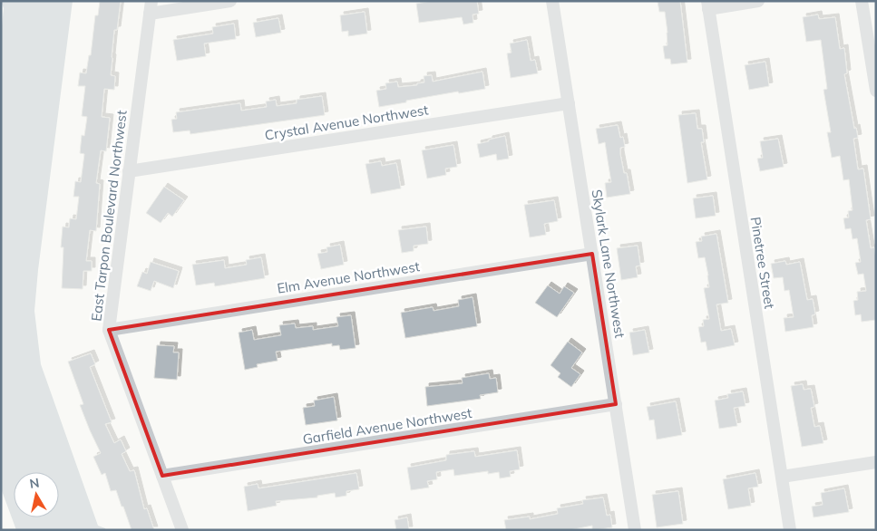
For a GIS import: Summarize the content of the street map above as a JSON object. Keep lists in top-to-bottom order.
{
  "streets": {
    "street": [
      "Crystal Avenue Northwest",
      "East Tarpon Boulevard Northwest",
      "Pinetree Street",
      "Skylark Lane Northwest",
      "Elm Avenue Northwest",
      "Garfield Avenue Northwest"
    ]
  },
  "crossings": [
    ["Crystal Avenue Northwest", "East Tarpon Boulevard Northwest"],
    ["Crystal Avenue Northwest", "Skylark Lane Northwest"],
    ["East Tarpon Boulevard Northwest", "Elm Avenue Northwest"],
    ["East Tarpon Boulevard Northwest", "Garfield Avenue Northwest"],
    ["Skylark Lane Northwest", "Elm Avenue Northwest"],
    ["Skylark Lane Northwest", "Garfield Avenue Northwest"]
  ],
  "north": "top"
}
